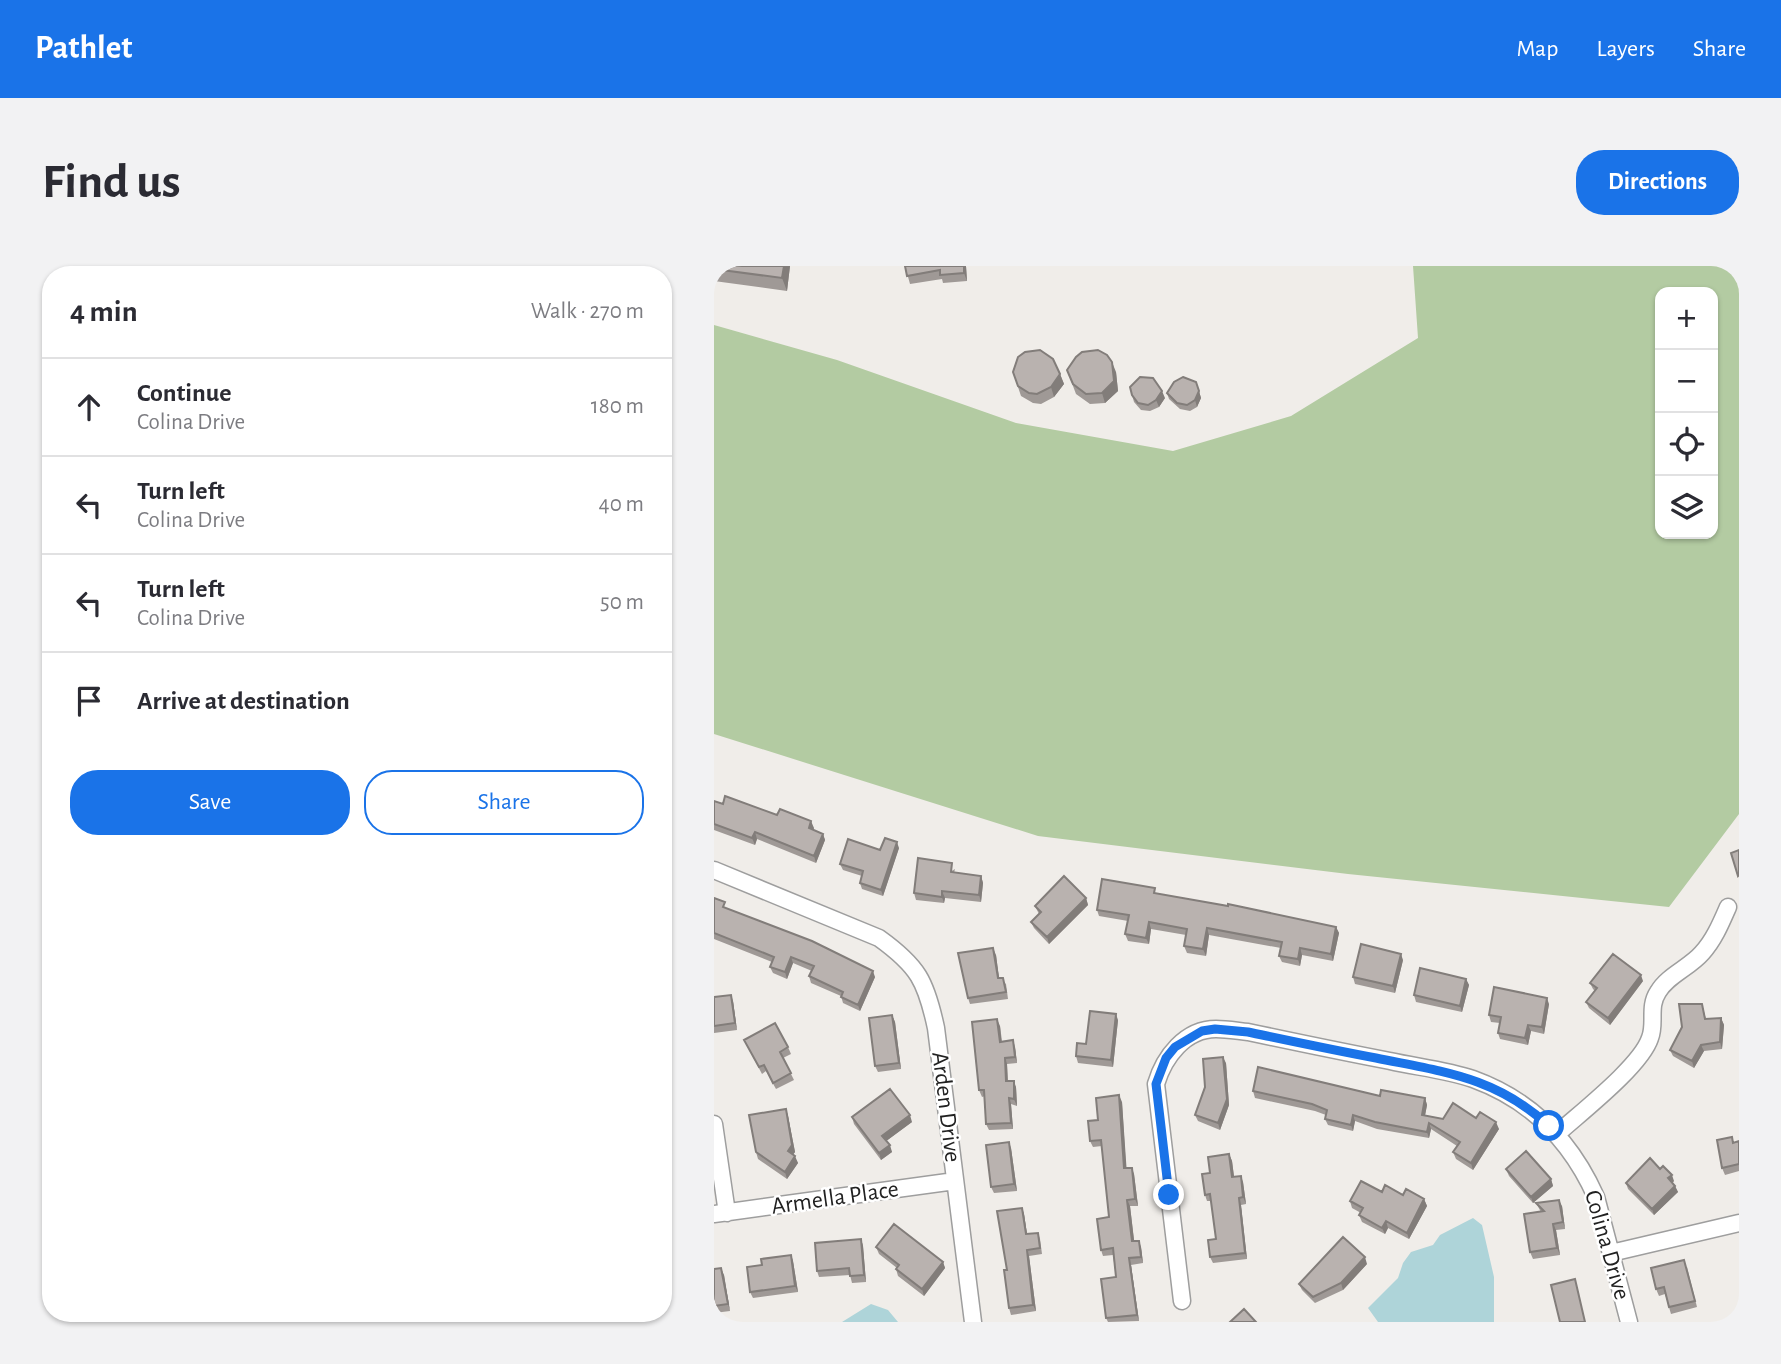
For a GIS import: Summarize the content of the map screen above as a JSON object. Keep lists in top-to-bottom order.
{
  "streets": {
    "street": ["Arden Drive", "Armella Place", "Colina Drive"]
  },
  "crossings": [
    ["Arden Drive", "Armella Place"]
  ],
  "page": {
    "header": "Pathlet",
    "nav": ["Map", "Layers", "Share"],
    "buttons": [
      "Directions",
      ["Save", "Share"]
    ],
    "title": "Find us",
    "heading": ["4 min", "Walk · 270 m"],
    "map_buttons": ["+", "−"],
    "list": [
      ["Continue", "Colina Drive", "180 m"],
      ["Turn left", "Colina Drive", "40 m"],
      ["Turn left", "Colina Drive", "50 m"],
      "Arrive at destination"
    ]
  }
}
